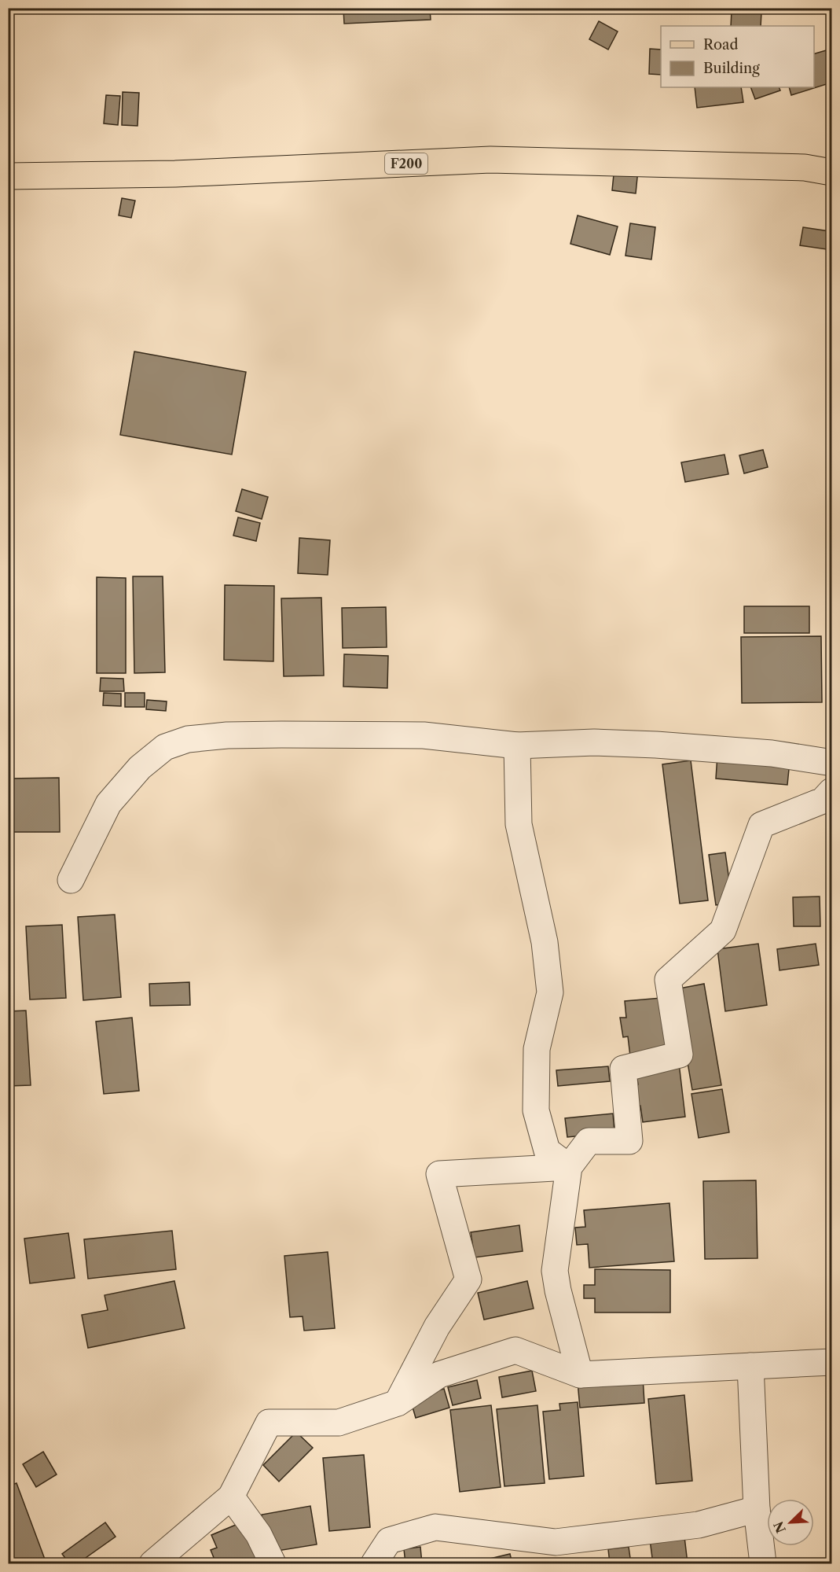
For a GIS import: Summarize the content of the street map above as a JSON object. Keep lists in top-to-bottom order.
{
  "streets": {
    "main road": ["F200"]
  },
  "legend": ["Road", "Building"],
  "north": "bottom left"
}
